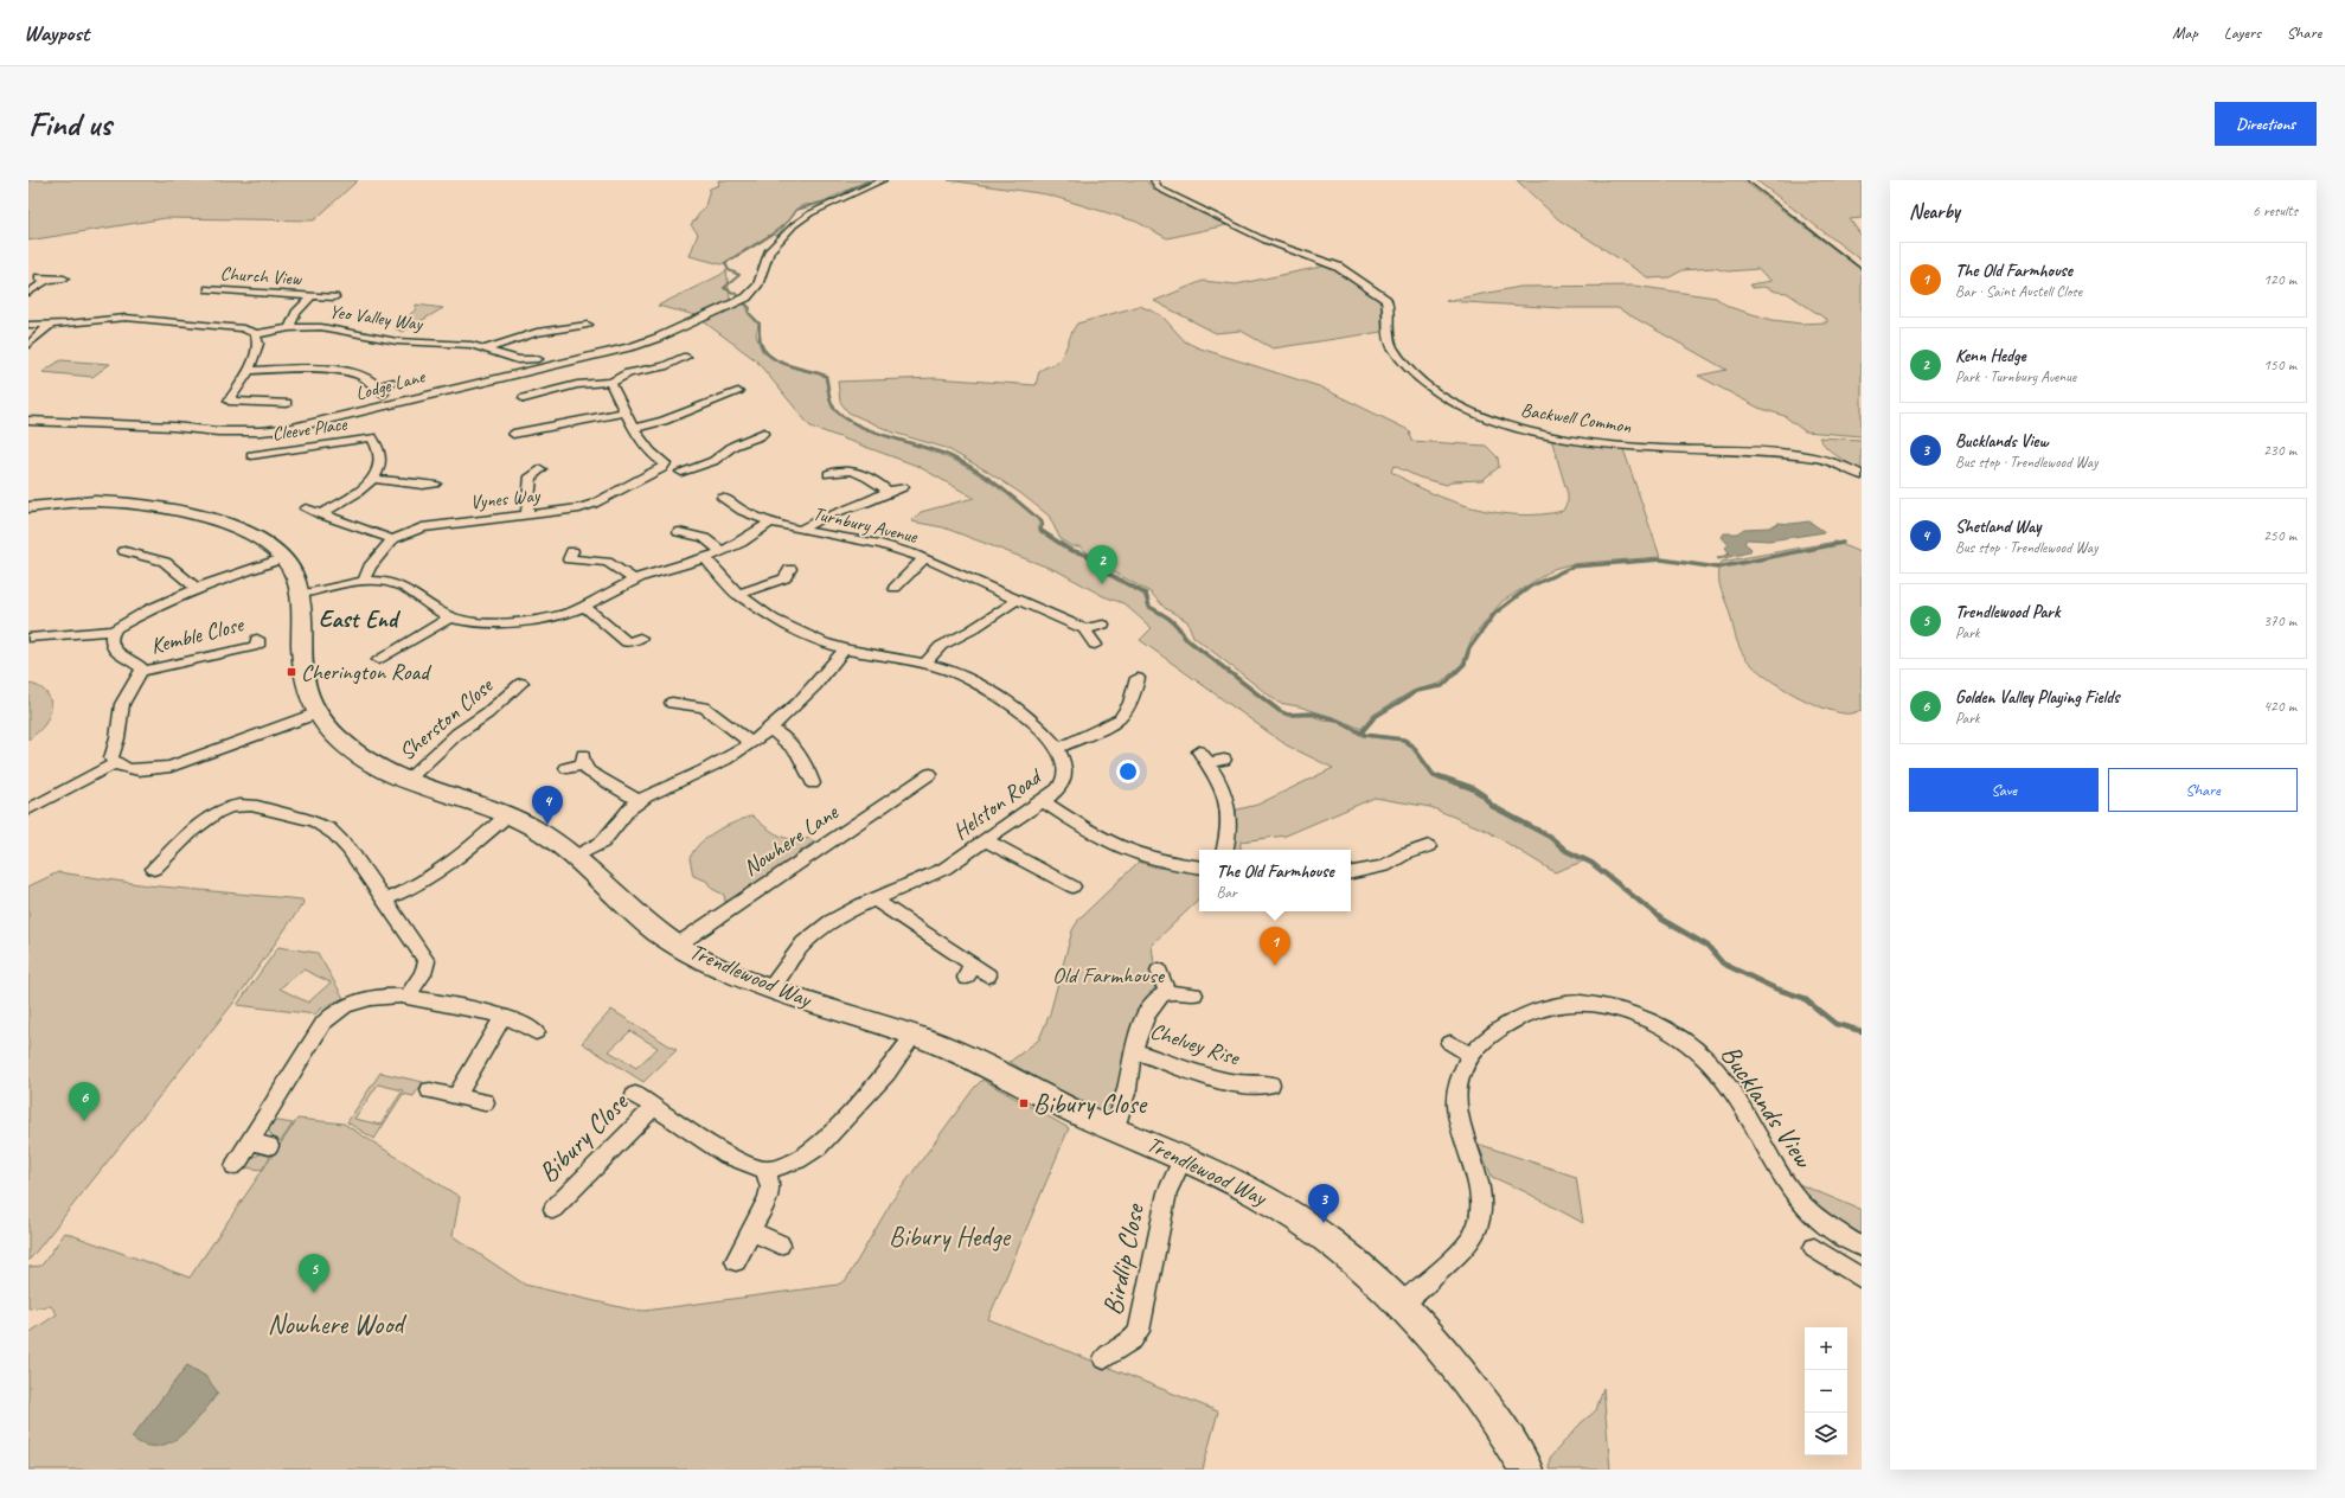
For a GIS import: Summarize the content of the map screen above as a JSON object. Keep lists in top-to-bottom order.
{
  "streets": {
    "street": [
      "Church View",
      "Yeo Valley Way",
      "Lodge Lane",
      "Backwell Common",
      "Cleeve Place",
      "Vynes Way",
      "Turnbury Avenue",
      "Kemble Close",
      "Sherston Close",
      "Helston Road",
      "Nowhere Lane",
      "Trendlewood Way",
      "Chelvey Rise",
      "Bucklands View",
      "Bibury Close",
      "Birdlip Close"
    ]
  },
  "crossings": [
    ["Church View", "Yeo Valley Way"],
    ["Sherston Close", "Trendlewood Way"],
    ["Helston Road", "Trendlewood Way"],
    ["Nowhere Lane", "Trendlewood Way"],
    ["Trendlewood Way", "Chelvey Rise"],
    ["Trendlewood Way", "Bucklands View"],
    ["Trendlewood Way", "Birdlip Close"]
  ],
  "districts": ["East End"],
  "parks": ["Old Farmhouse", "Bibury Hedge", "Nowhere Wood"],
  "places": {
    "transit": ["Cherington Road", "Bibury Close"]
  },
  "page": {
    "header": "Waypost",
    "nav": ["Map", "Layers", "Share"],
    "buttons": [
      "Directions",
      ["Save", "Share"]
    ],
    "title": "Find us",
    "heading": ["Nearby", "6 results"],
    "list": [
      {
        "mark": "1",
        "name": "The Old Farmhouse",
        "note": "Bar · Saint Austell Close",
        "value": "120 m"
      },
      {
        "mark": "2",
        "name": "Kenn Hedge",
        "note": "Park · Turnbury Avenue",
        "value": "150 m"
      },
      {
        "mark": "3",
        "name": "Bucklands View",
        "note": "Bus stop · Trendlewood Way",
        "value": "230 m"
      },
      {
        "mark": "4",
        "name": "Shetland Way",
        "note": "Bus stop · Trendlewood Way",
        "value": "250 m"
      },
      {
        "mark": "5",
        "name": "Trendlewood Park",
        "note": "Park",
        "value": "370 m"
      },
      {
        "mark": "6",
        "name": "Golden Valley Playing Fields",
        "note": "Park",
        "value": "420 m"
      }
    ],
    "pins": [
      "2",
      "4",
      "1",
      "6",
      "3",
      "5"
    ],
    "popup": ["The Old Farmhouse", "Bar"],
    "map_buttons": ["+", "−"]
  }
}
